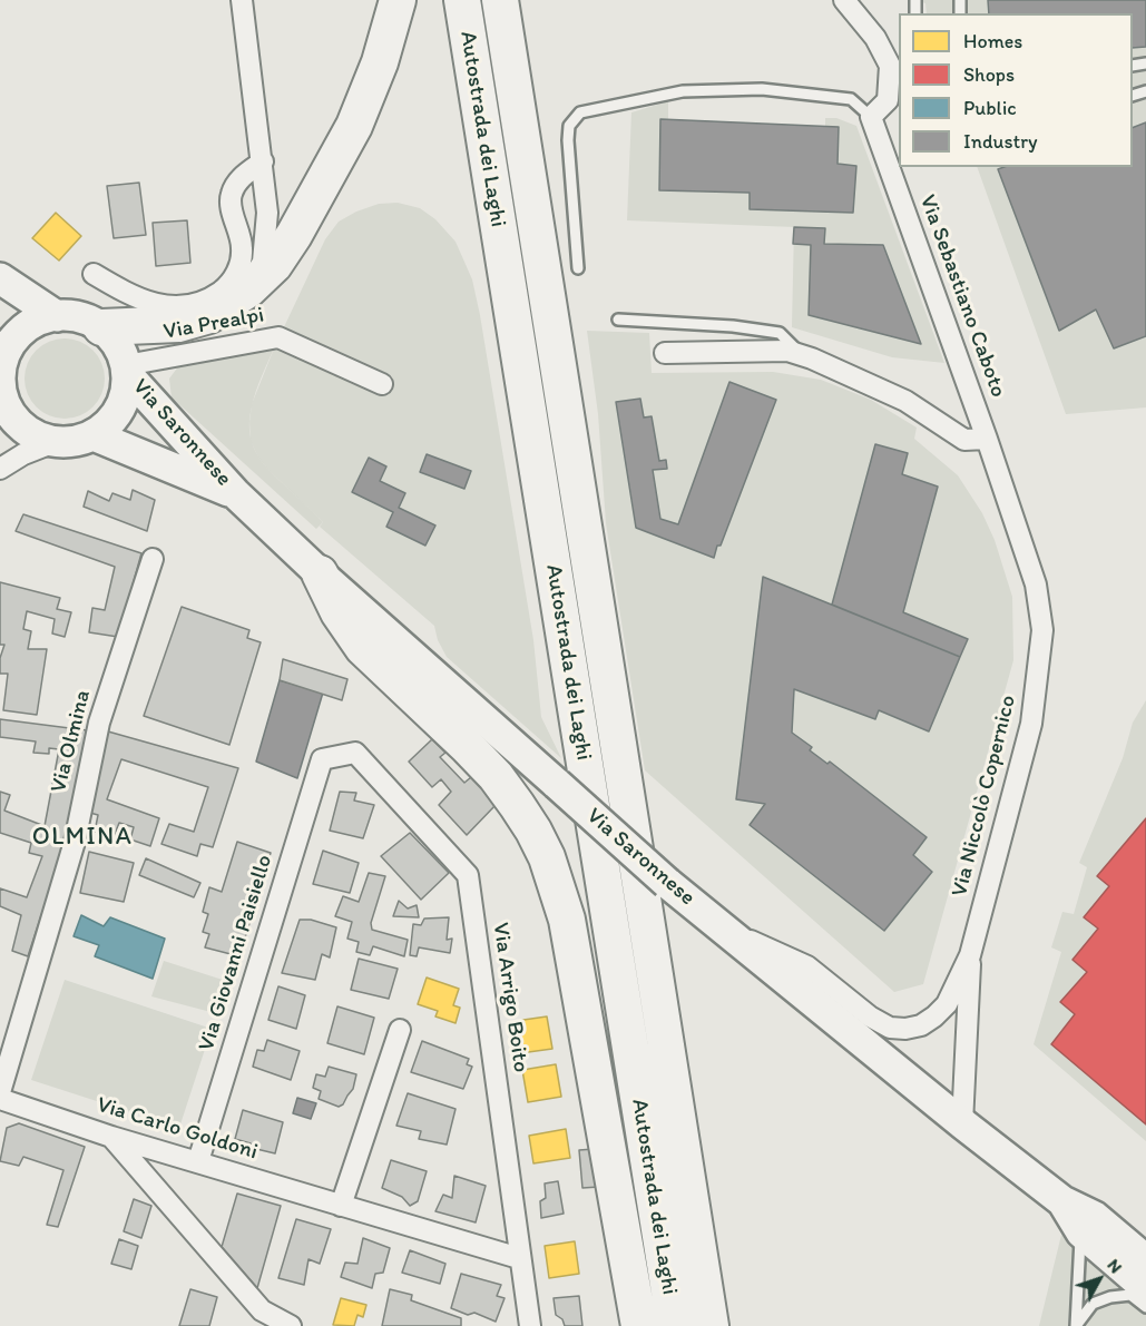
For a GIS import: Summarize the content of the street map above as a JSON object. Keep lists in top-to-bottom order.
{
  "streets": {
    "highway": ["Autostrada dei Laghi"],
    "main road": ["Via Saronnese"],
    "street": [
      "Via Sebastiano Caboto",
      "Via Prealpi",
      "Via Olmina",
      "Via Niccolò Copernico",
      "Via Giovanni Paisiello",
      "Via Arrigo Boito",
      "Via Carlo Goldoni"
    ]
  },
  "crossings": [
    ["Via Sebastiano Caboto", "Via Niccolò Copernico"],
    ["Via Prealpi", "Via Saronnese"],
    ["Via Saronnese", "Via Niccolò Copernico"],
    ["Via Giovanni Paisiello", "Via Arrigo Boito"],
    ["Via Giovanni Paisiello", "Via Carlo Goldoni"],
    ["Via Arrigo Boito", "Via Carlo Goldoni"]
  ],
  "districts": ["OLMINA"],
  "legend": [
    "Homes",
    "Shops",
    "Public",
    "Industry"
  ],
  "north": "top right"
}
